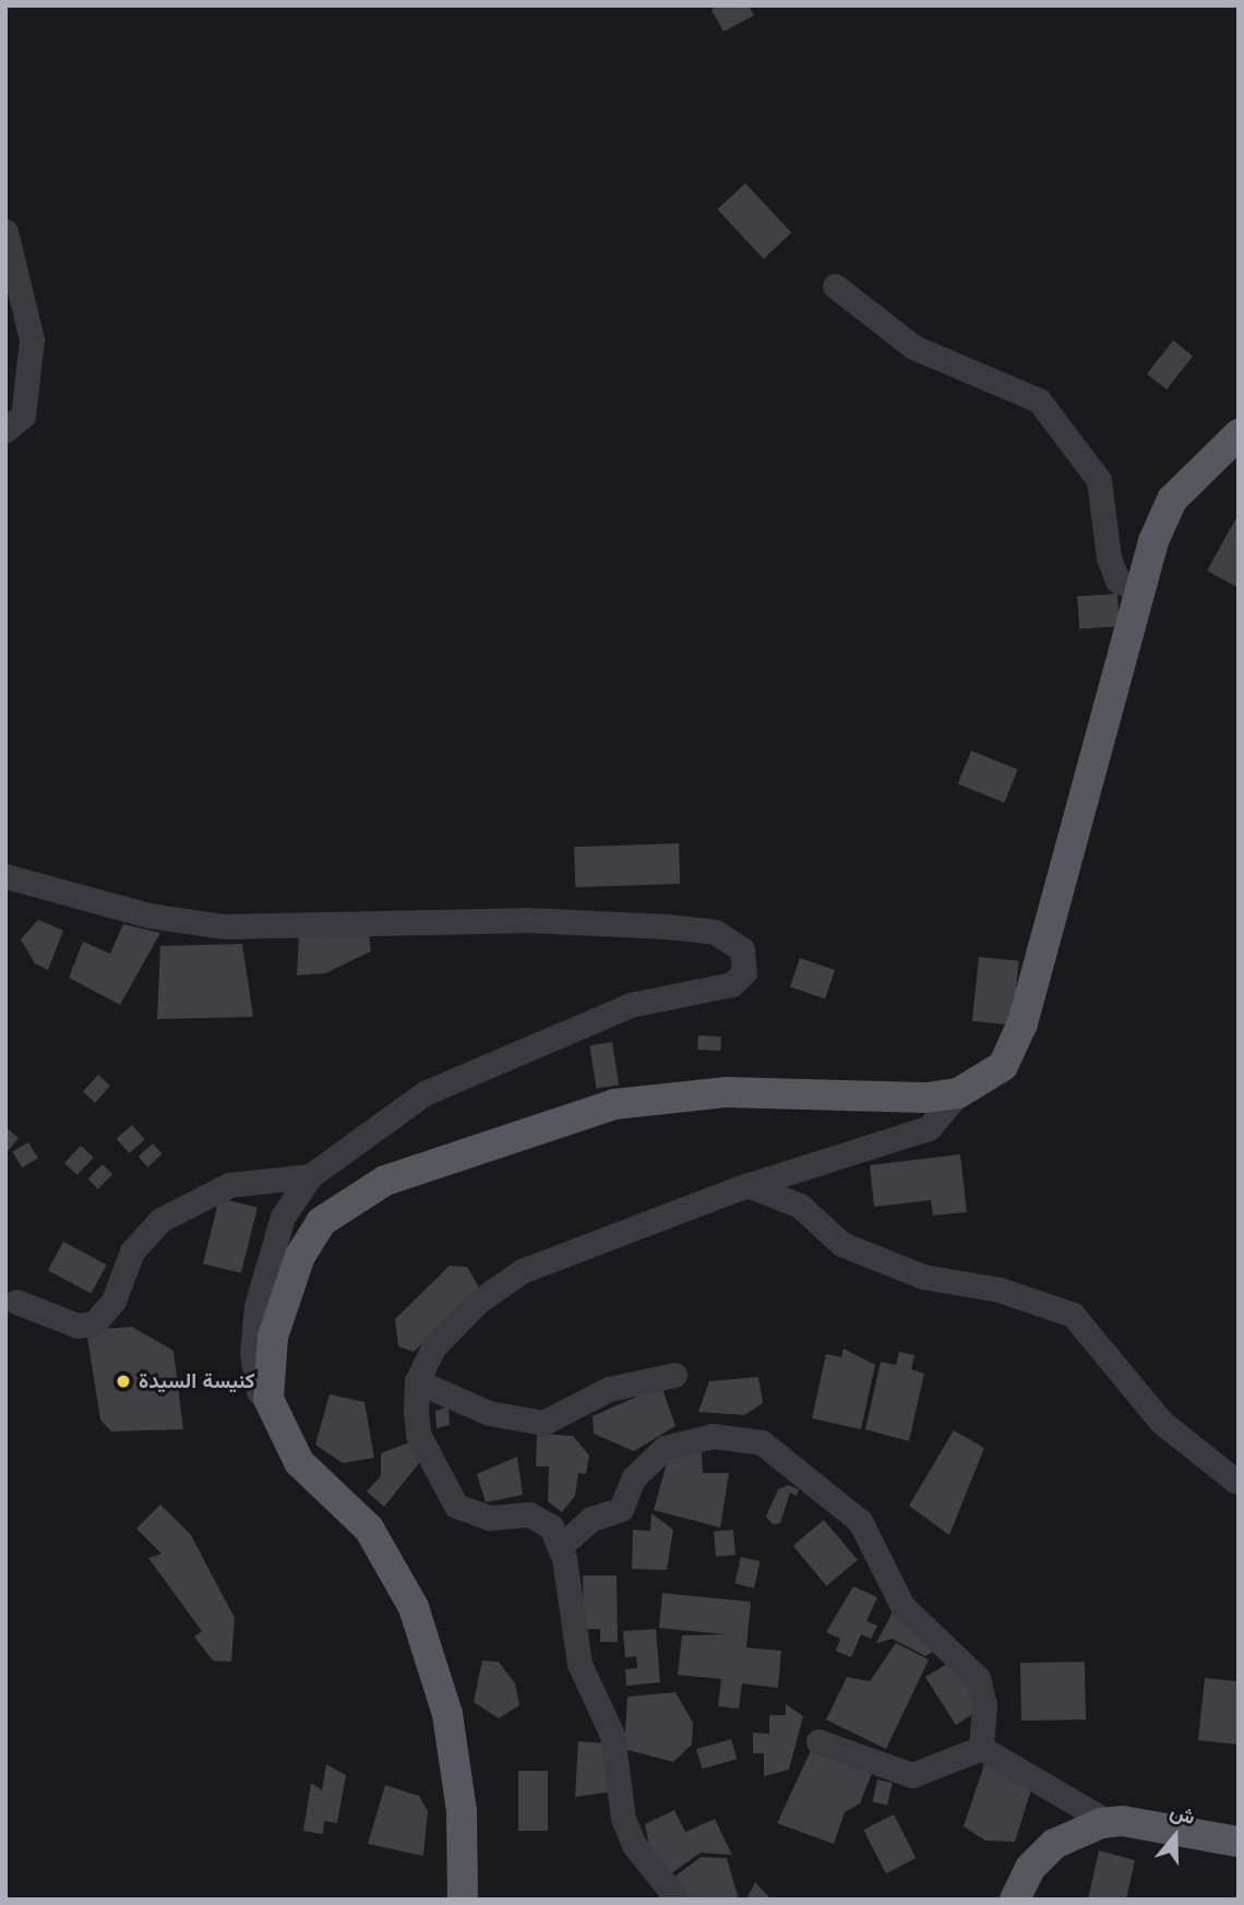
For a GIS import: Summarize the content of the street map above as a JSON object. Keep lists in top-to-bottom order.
{
  "places": ["كنيسة السيدة"],
  "north": "top"
}
